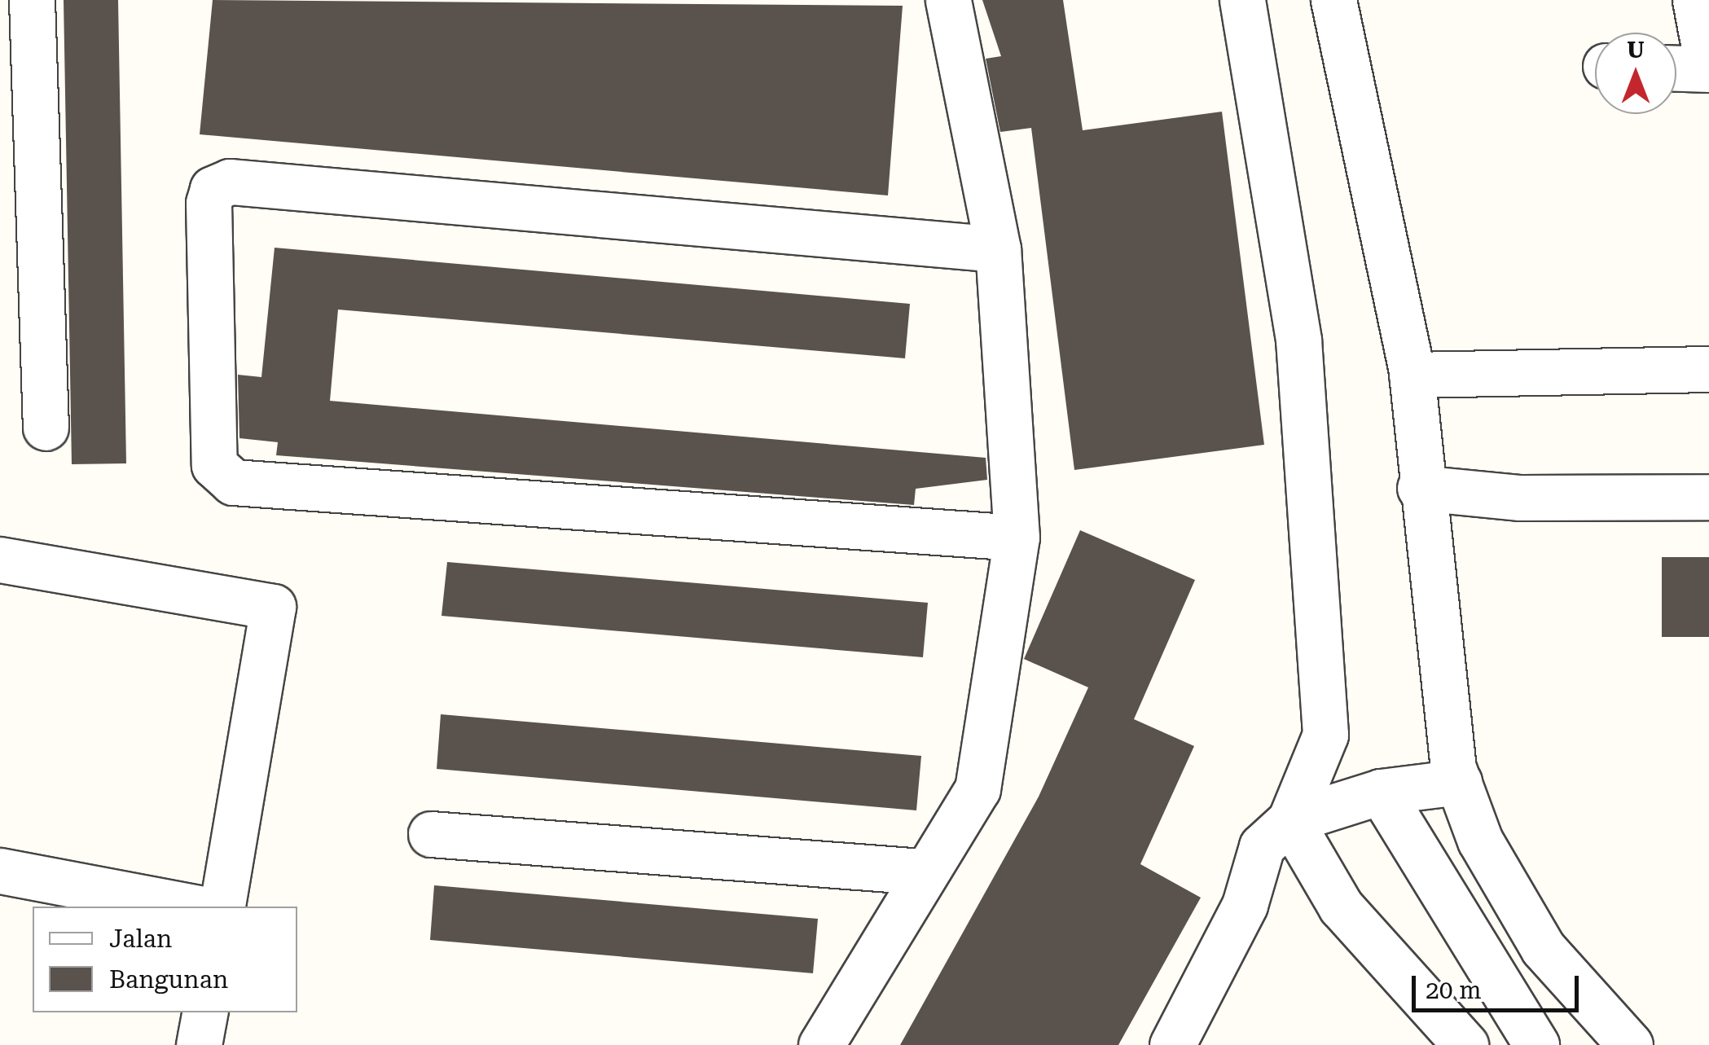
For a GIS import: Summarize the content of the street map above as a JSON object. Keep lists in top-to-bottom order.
{
  "legend": ["Jalan", "Bangunan"],
  "scale_bar": "20 m",
  "north": "top"
}
